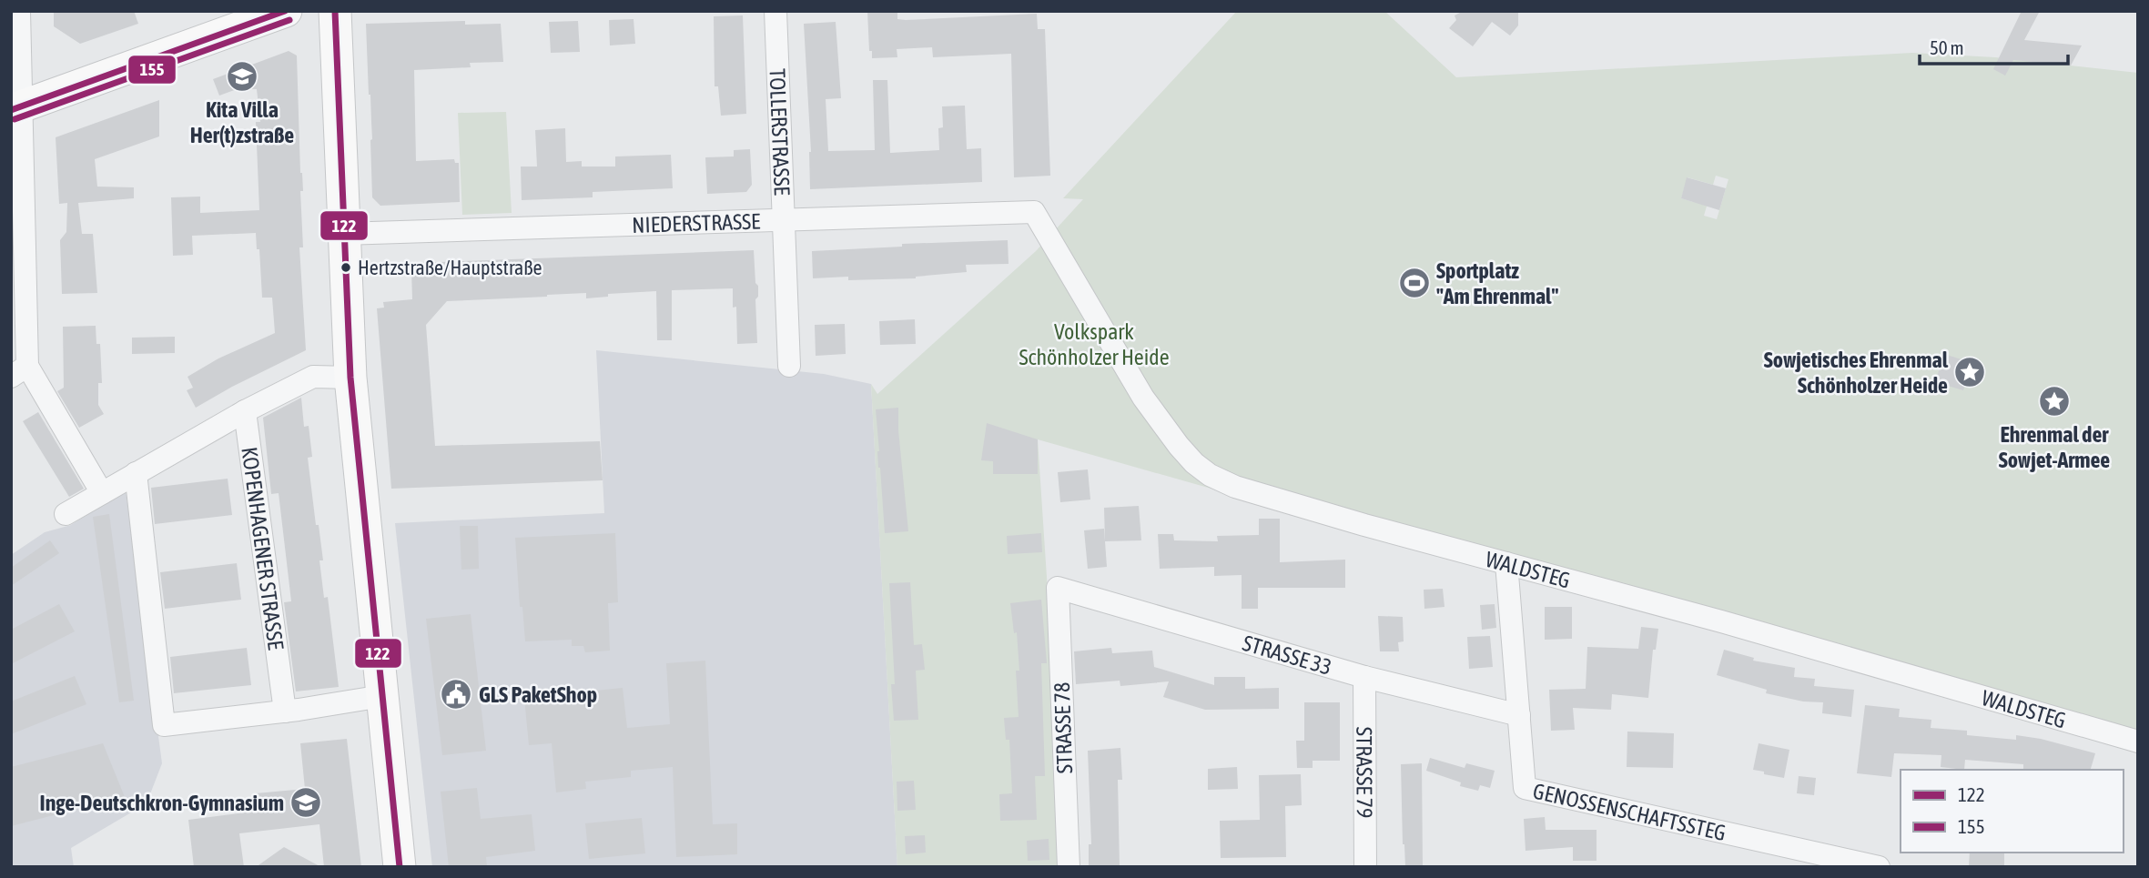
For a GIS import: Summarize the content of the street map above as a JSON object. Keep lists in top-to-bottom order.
{
  "streets": {
    "street": [
      "TOLLERSTRASSE",
      "NIEDERSTRASSE",
      "KOPENHAGENER STRASSE",
      "WALDSTEG",
      "STRASSE 33",
      "STRASSE 78",
      "STRASSE 79",
      "GENOSSENSCHAFTSSTEG"
    ]
  },
  "crossings": [
    ["TOLLERSTRASSE", "NIEDERSTRASSE"],
    ["NIEDERSTRASSE", "WALDSTEG"],
    ["WALDSTEG", "GENOSSENSCHAFTSSTEG"],
    ["STRASSE 33", "STRASSE 78"],
    ["STRASSE 33", "STRASSE 79"],
    ["STRASSE 33", "GENOSSENSCHAFTSSTEG"]
  ],
  "parks": ["Volkspark Schönholzer Heide"],
  "places": {
    "school or university": ["Kita Villa Her(t)zstraße", "Inge-Deutschkron-Gymnasium"],
    "other": ["Hertzstraße/Hauptstraße"],
    "sports": ["Sportplatz \"Am Ehrenmal\""],
    "place": ["Sowjetisches Ehrenmal Schönholzer Heide", "Ehrenmal der Sowjet-Armee"],
    "public building": ["GLS PaketShop"]
  },
  "lines": ["transit line 122", "transit line 155"],
  "legend": ["122", "155"],
  "scale_bar": "50 m"
}
